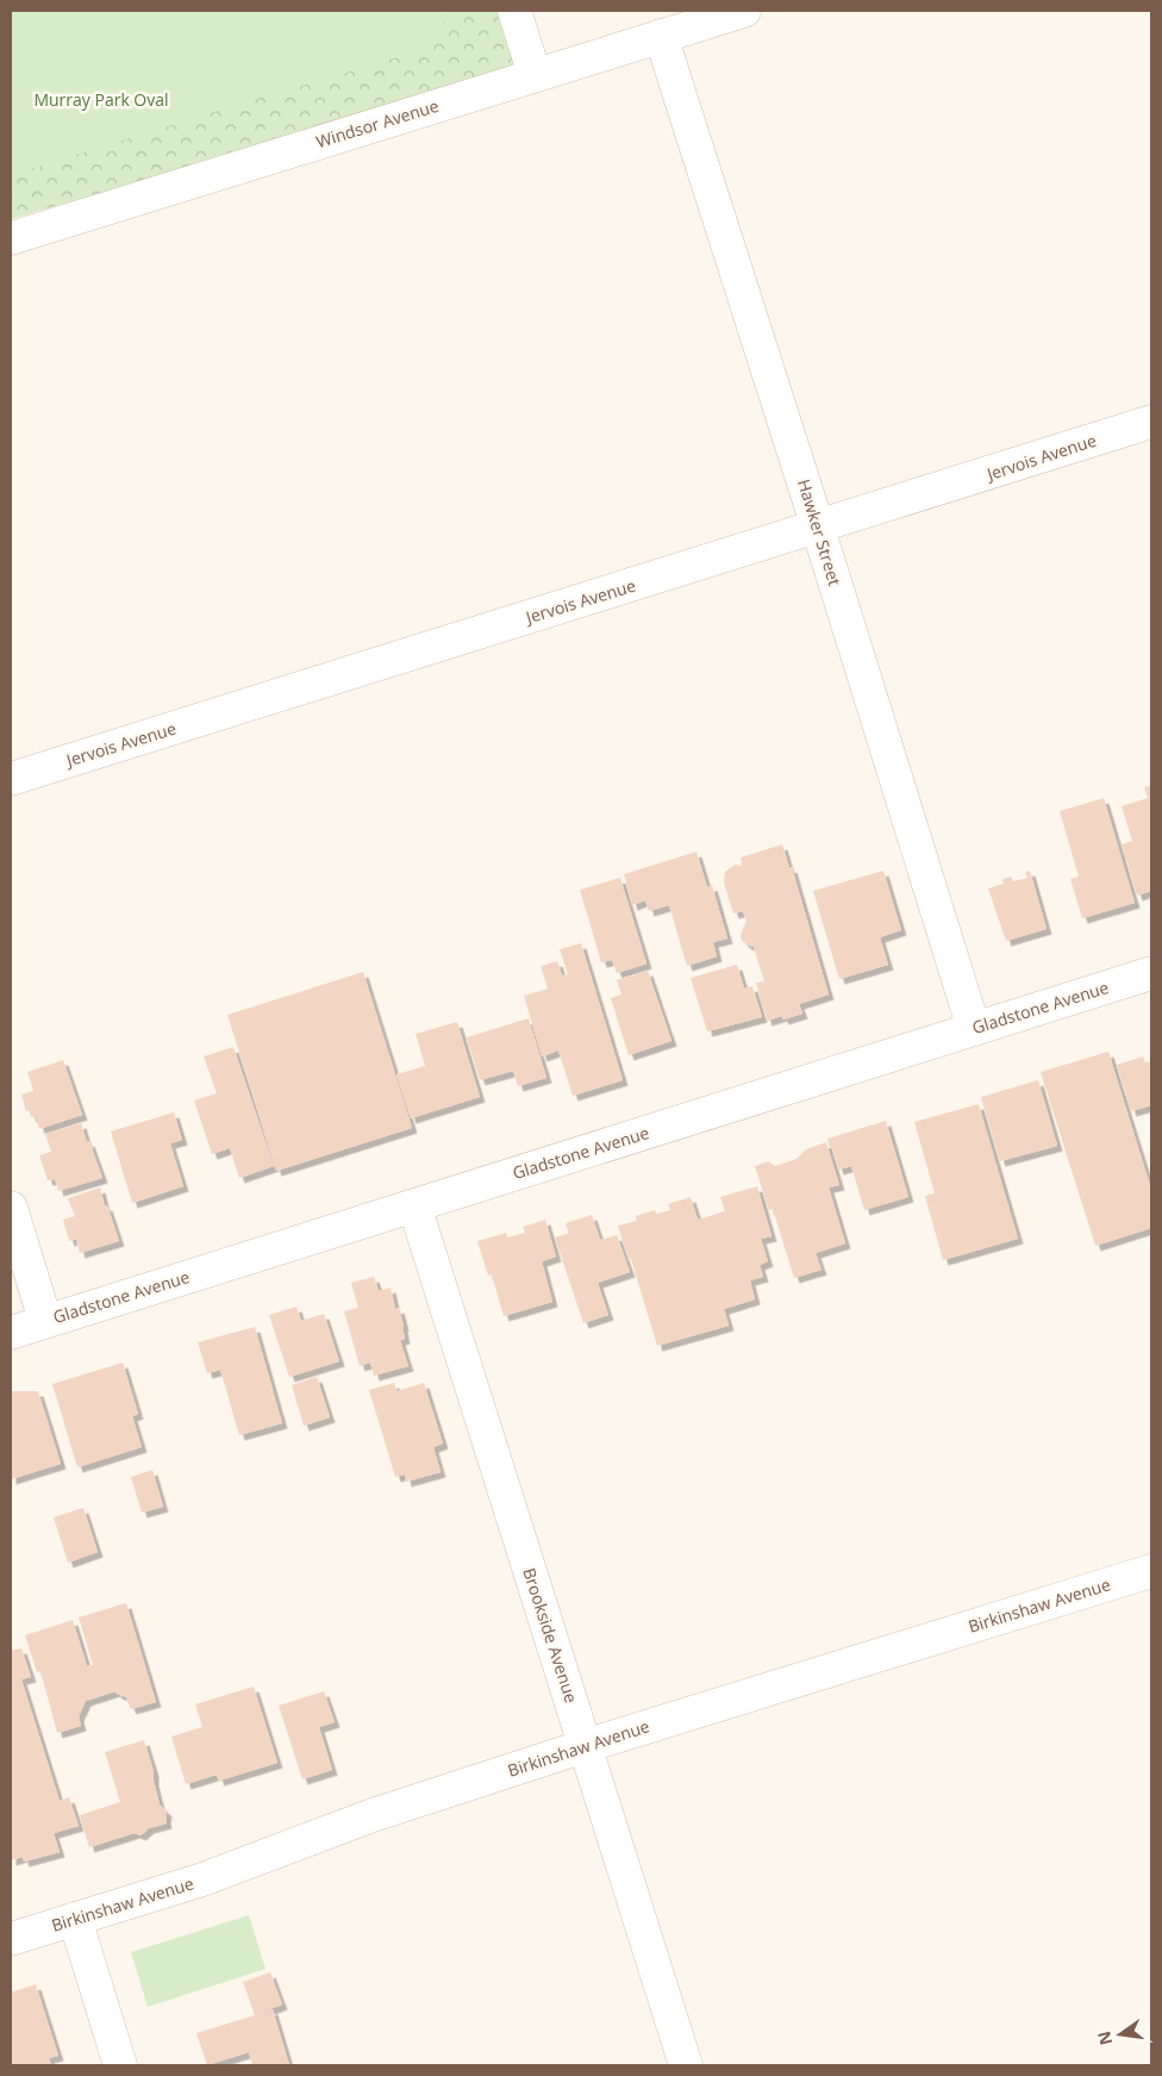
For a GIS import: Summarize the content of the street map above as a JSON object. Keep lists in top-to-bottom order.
{
  "streets": {
    "street": [
      "Windsor Avenue",
      "Jervois Avenue",
      "Hawker Street",
      "Gladstone Avenue",
      "Birkinshaw Avenue",
      "Brookside Avenue"
    ]
  },
  "crossings": [
    ["Windsor Avenue", "Hawker Street"],
    ["Jervois Avenue", "Hawker Street"],
    ["Hawker Street", "Gladstone Avenue"],
    ["Gladstone Avenue", "Brookside Avenue"],
    ["Birkinshaw Avenue", "Brookside Avenue"]
  ],
  "parks": ["Murray Park Oval"],
  "north": "left"
}
